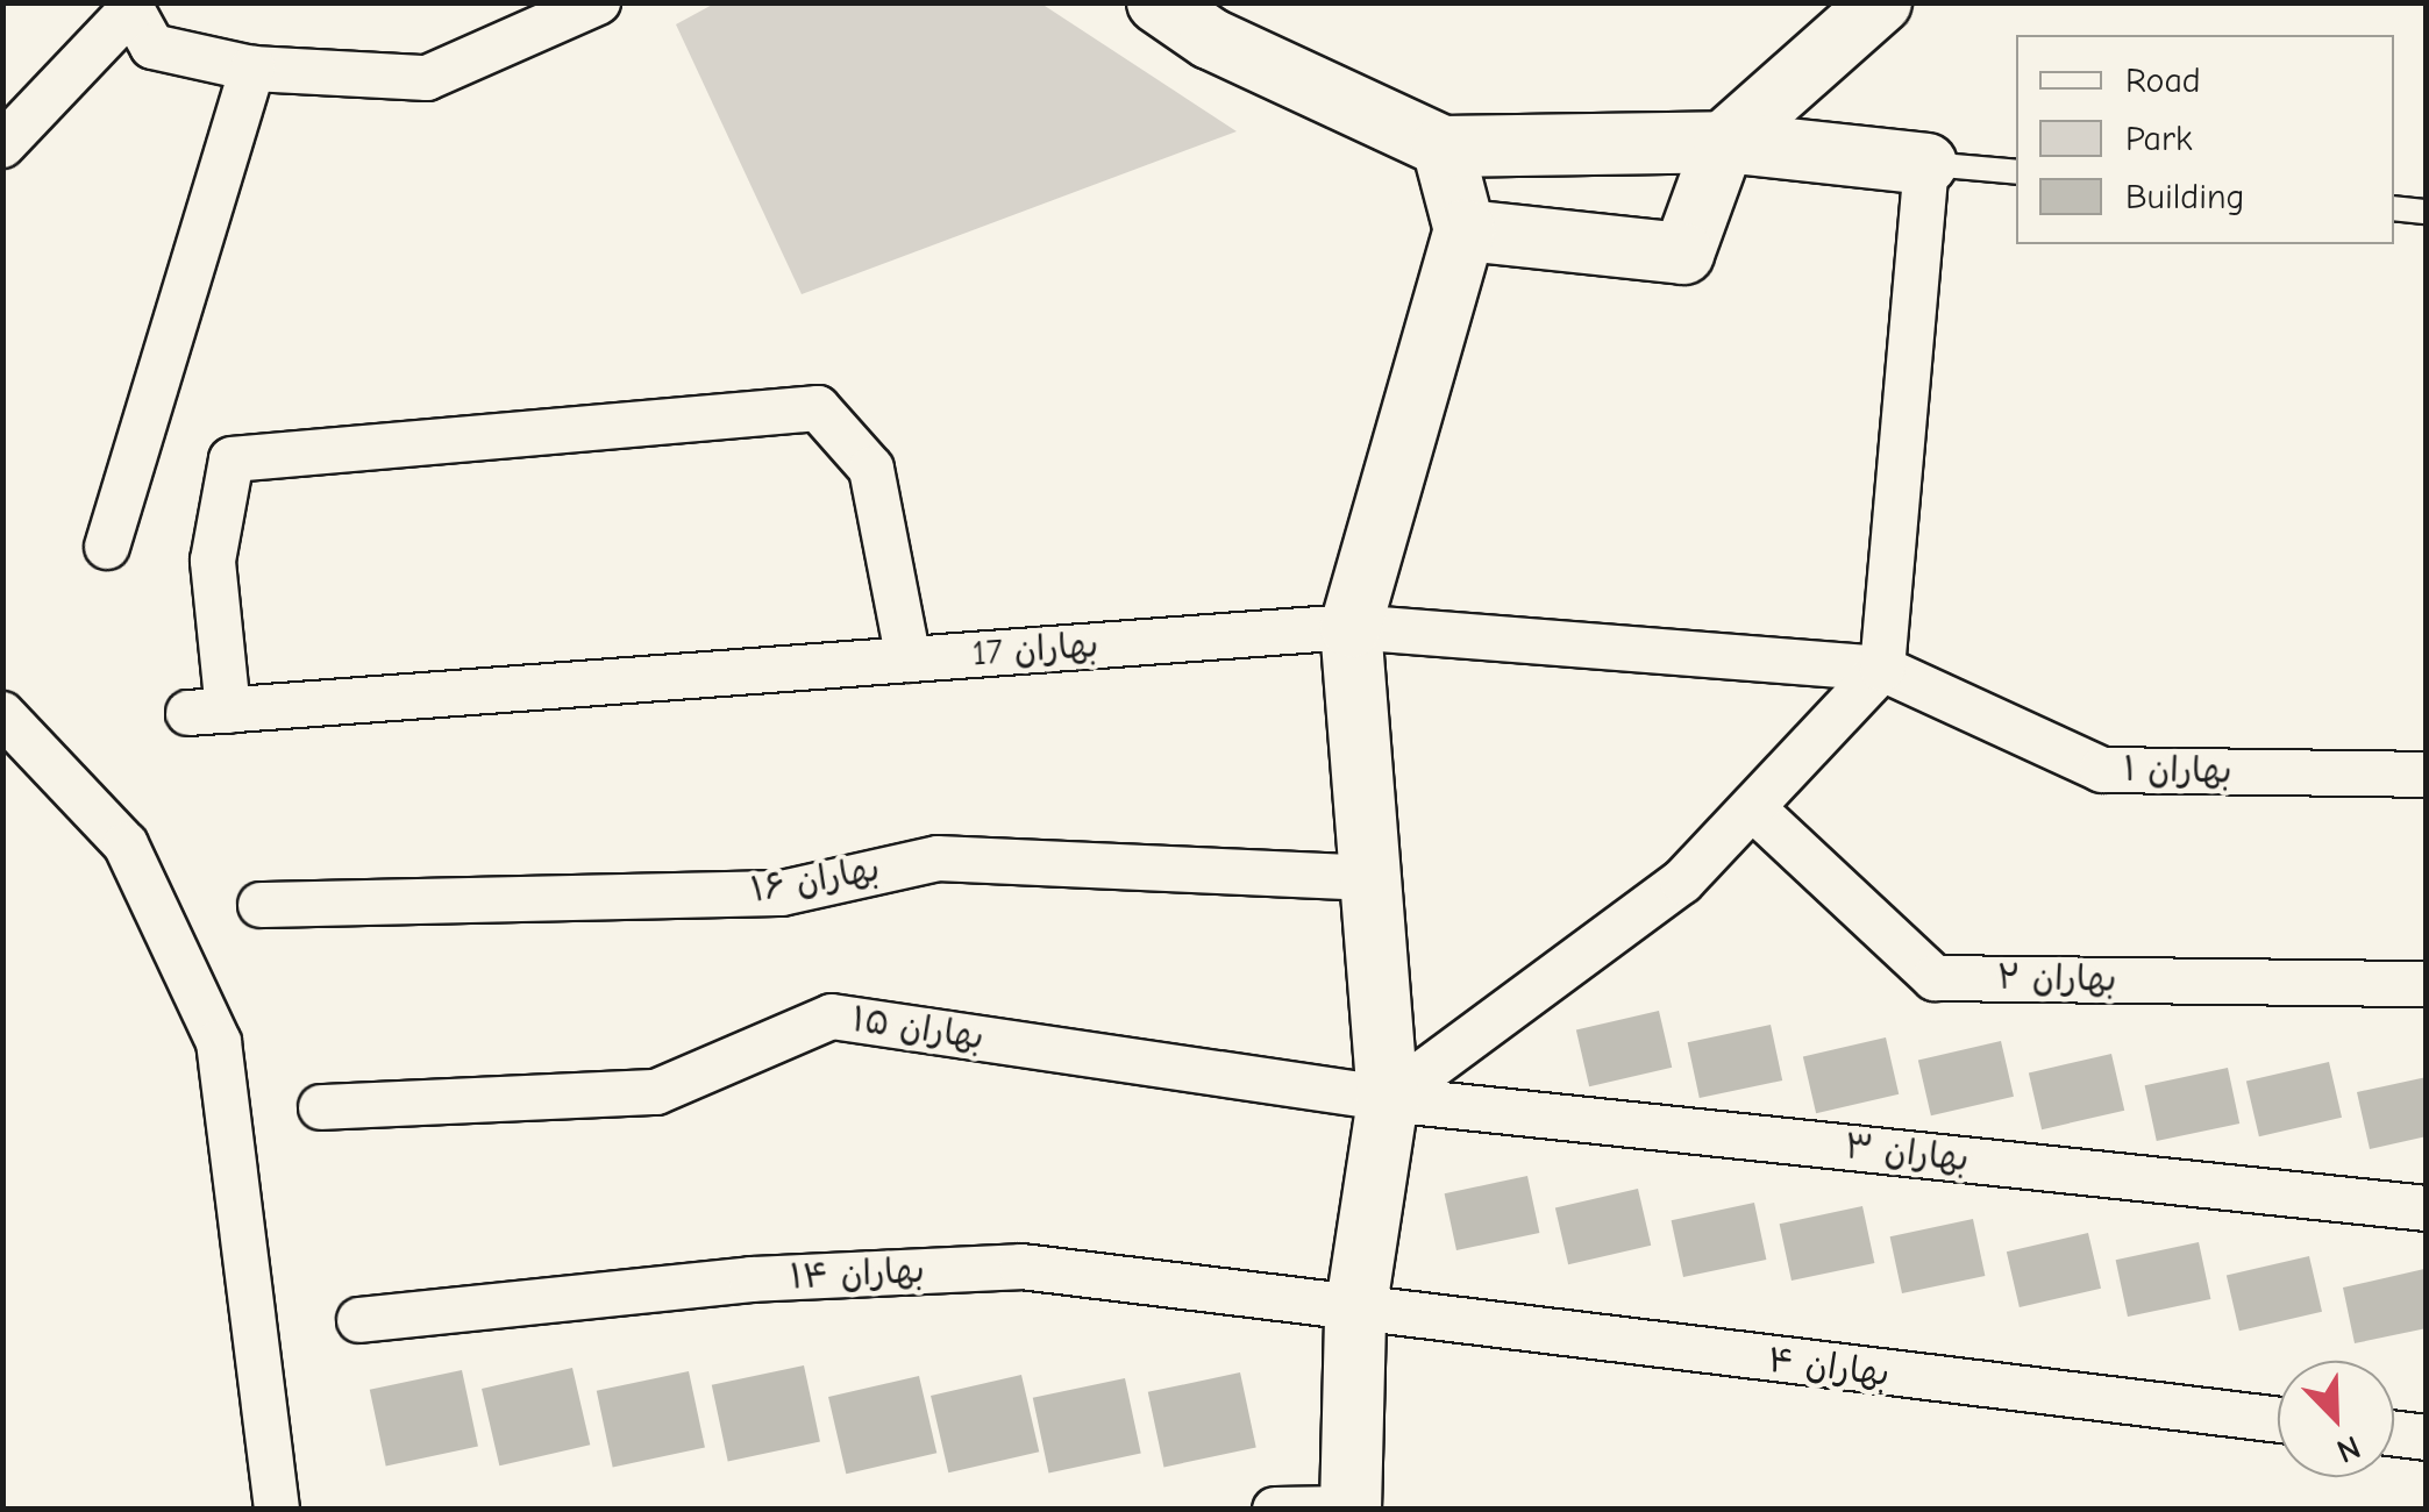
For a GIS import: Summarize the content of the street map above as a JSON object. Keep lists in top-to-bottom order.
{
  "streets": {
    "street": [
      "بهاران 17",
      "بهاران ۱",
      "بهاران ۱۶",
      "بهاران ۲",
      "بهاران ۱۵",
      "بهاران ۳",
      "بهاران ۱۴",
      "بهاران ۴"
    ]
  },
  "crossings": [
    ["بهاران 17", "بهاران ۱"],
    ["بهاران ۱۵", "بهاران ۳"],
    ["بهاران ۱۴", "بهاران ۴"]
  ],
  "legend": ["Road", "Park", "Building"],
  "north": "bottom right"
}
